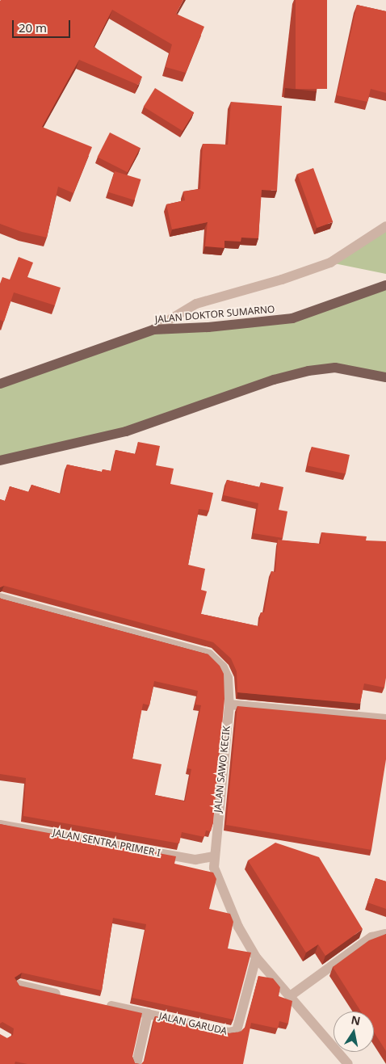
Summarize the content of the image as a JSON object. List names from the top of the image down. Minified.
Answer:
{"streets":{"main road":["JALAN DOKTOR SUMARNO"],"street":["JALAN SAWO KECIK","JALAN SENTRA PRIMER I","JALAN GARUDA"]},"crossings":[["JALAN SAWO KECIK","JALAN SENTRA PRIMER I"],["JALAN SAWO KECIK","JALAN GARUDA"]],"scale_bar":"20 m","north":"top"}
